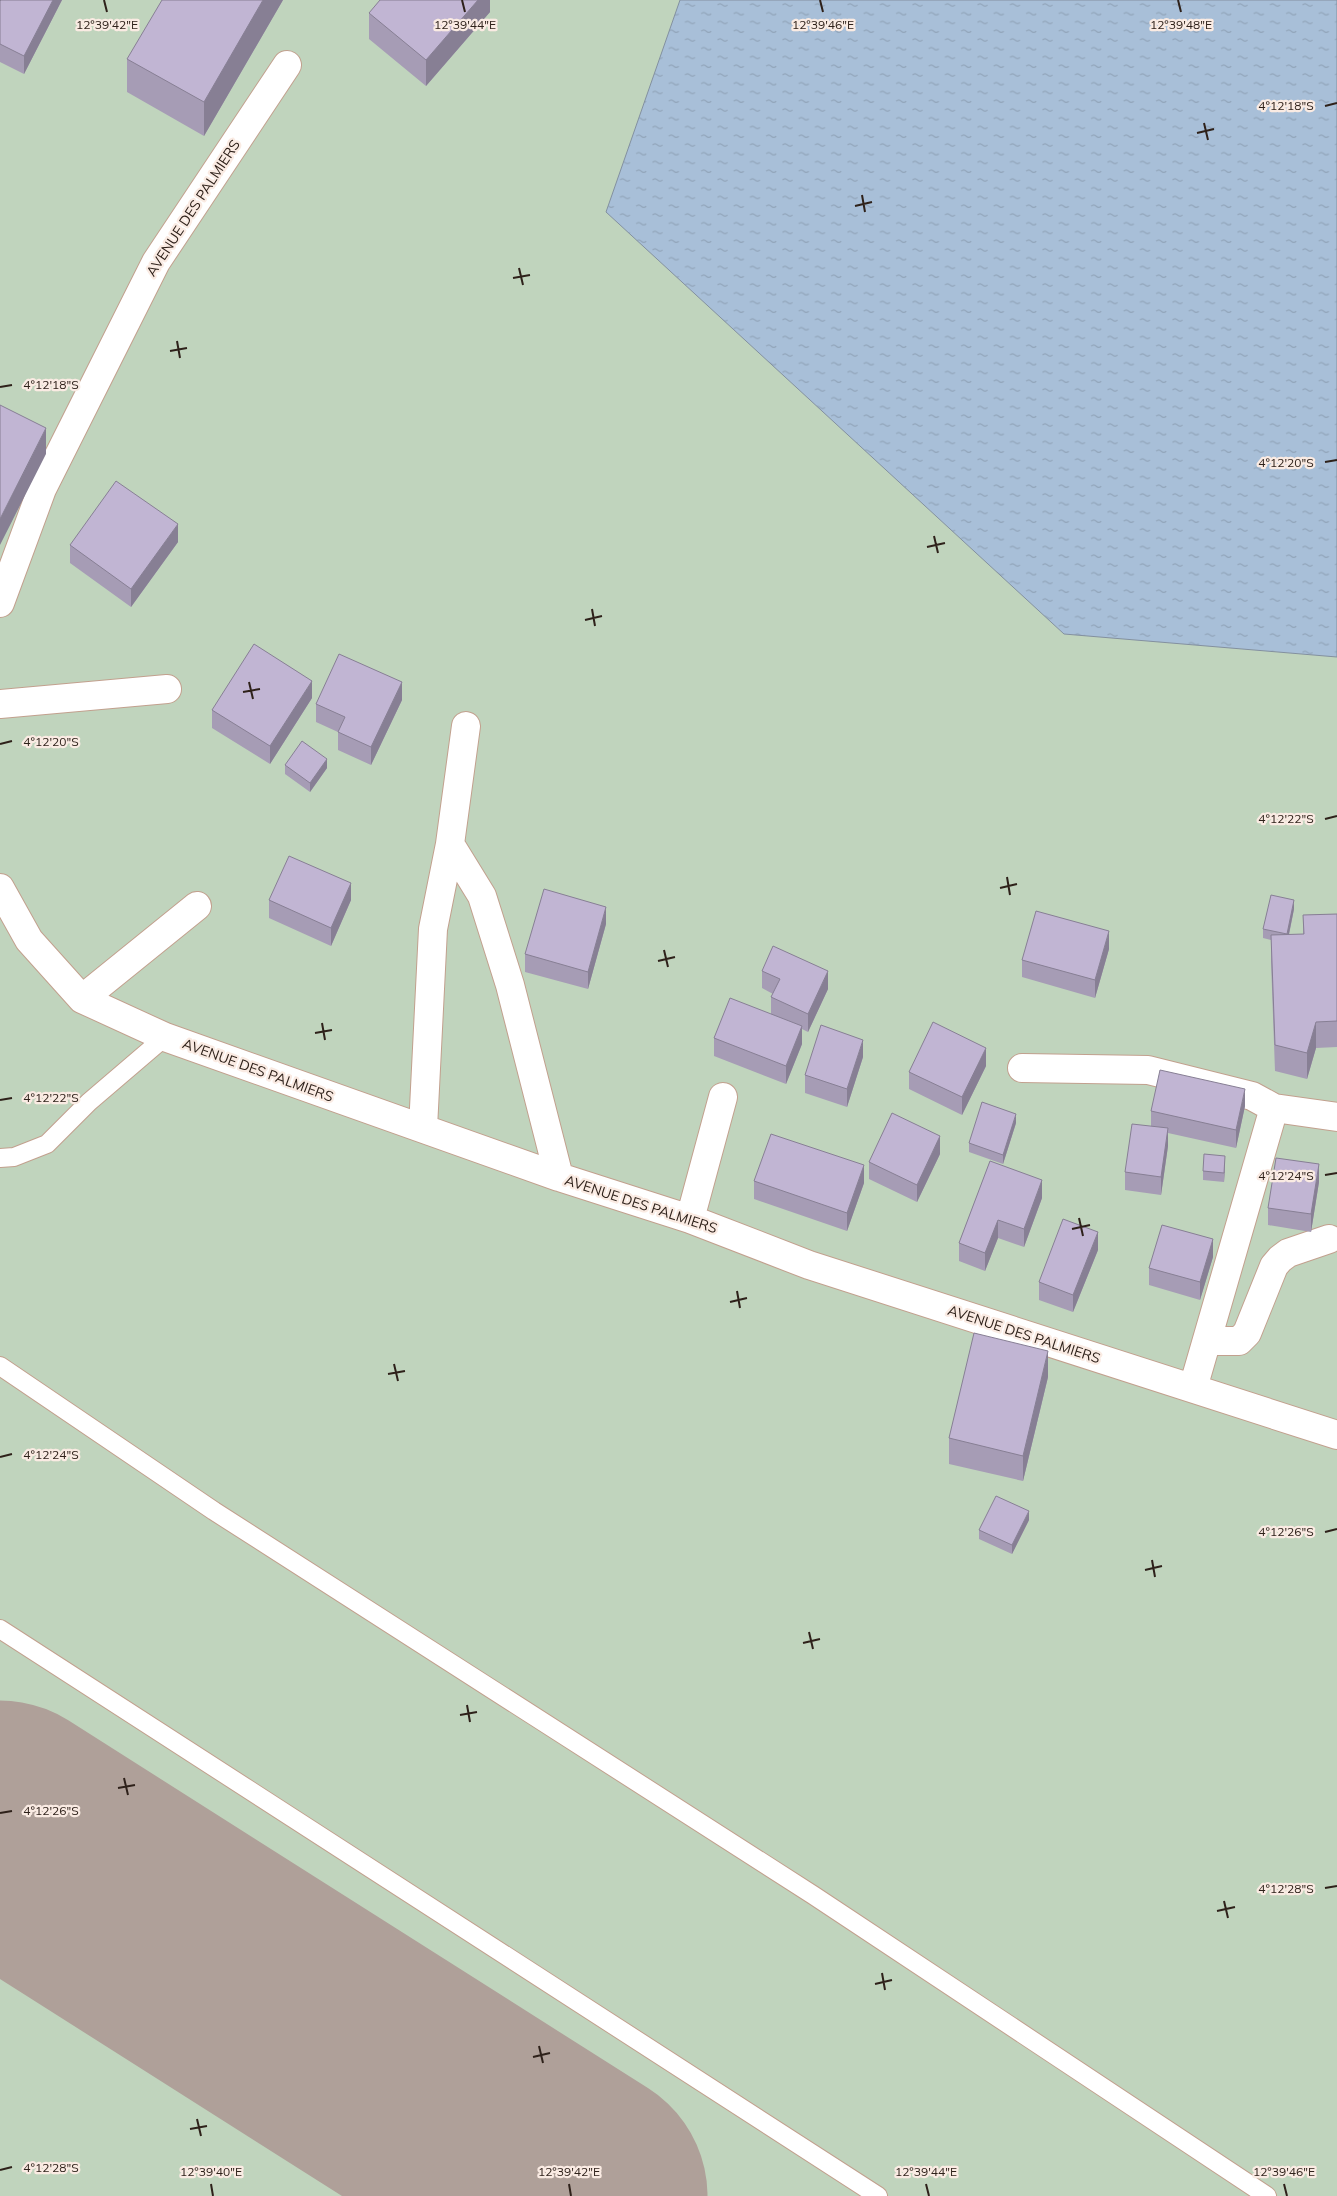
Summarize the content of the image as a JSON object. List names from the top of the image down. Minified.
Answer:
{"streets":{"street":["AVENUE DES PALMIERS"]},"coordinates":["12°39'42\"E","12°39'44\"E","12°39'46\"E","12°39'48\"E","4°12'18\"S","4°12'20\"S","4°12'22\"S","4°12'24\"S","4°12'26\"S","4°12'28\"S","12°39'40\"E"]}
